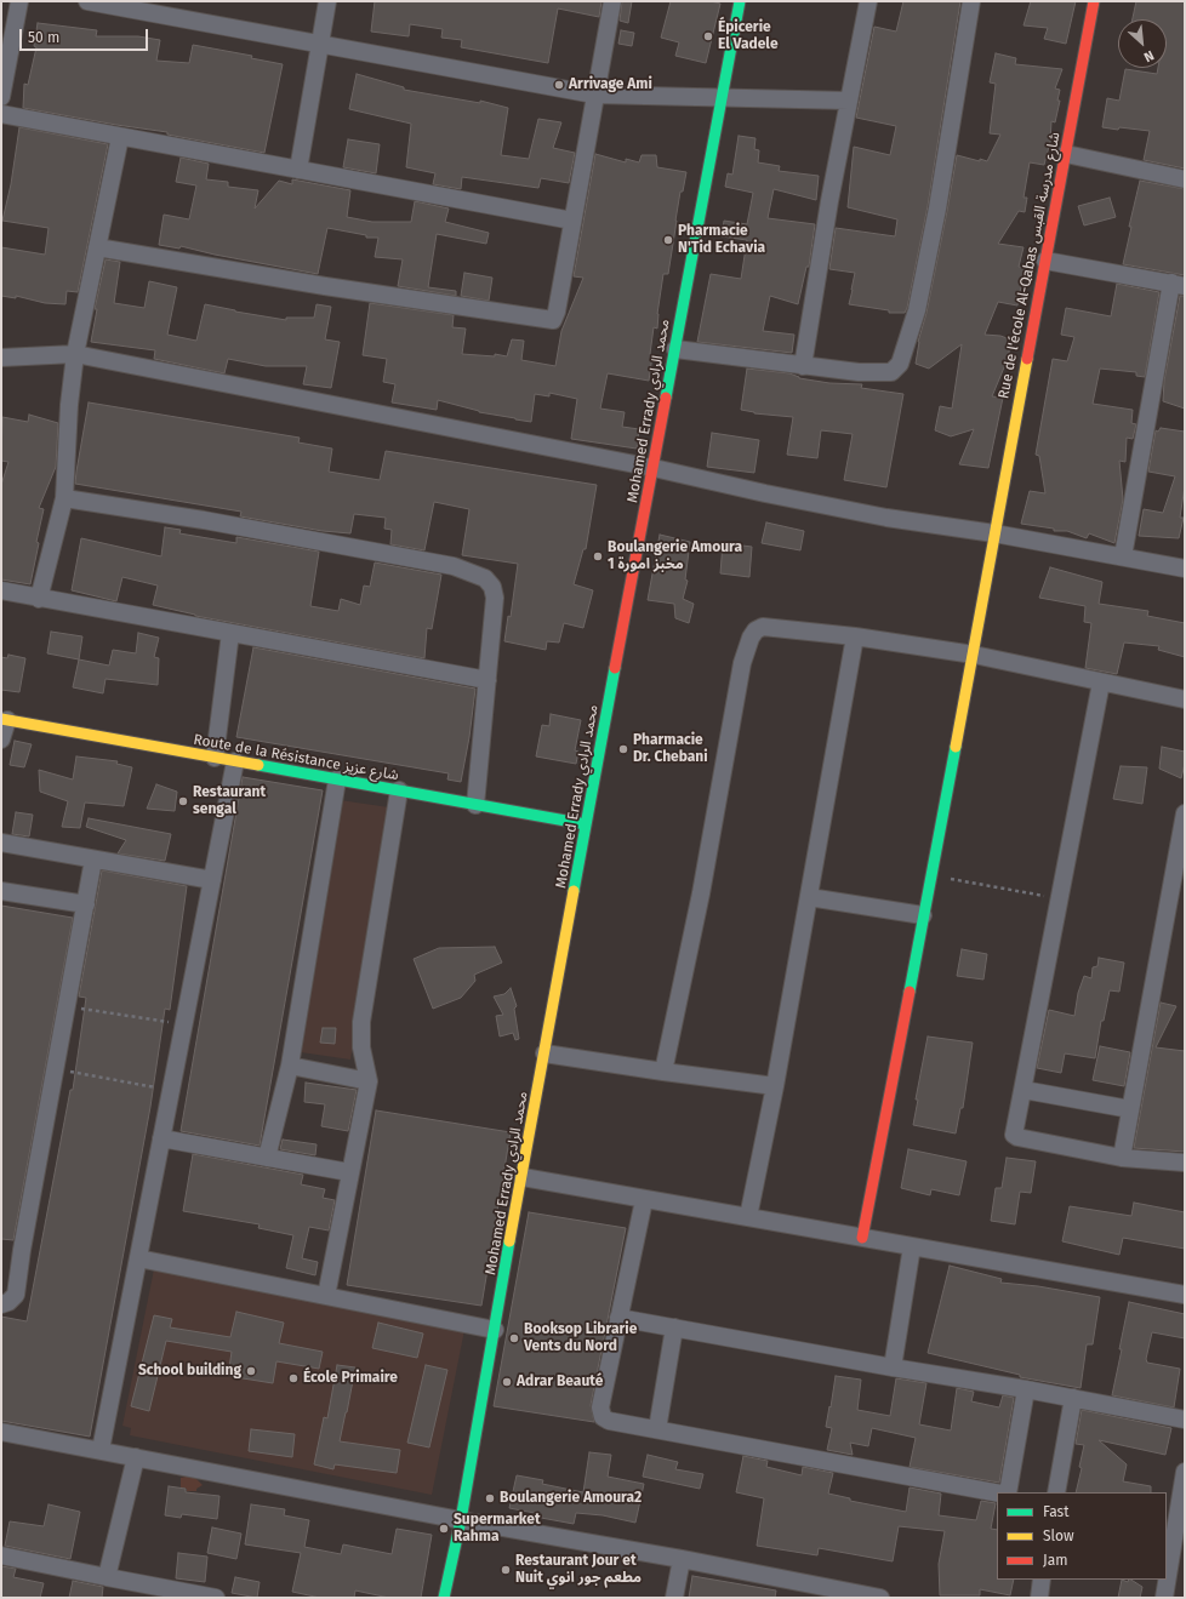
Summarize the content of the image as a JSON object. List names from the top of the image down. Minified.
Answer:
{"streets":{"street":["Rue de l'école Al-Qabas شارع مدرسة القبس","Mohamed Errady محمد الرادي","Route de la Résistance شارع عزيز"]},"crossings":[["Mohamed Errady محمد الرادي","Route de la Résistance شارع عزيز"]],"places":["Épicerie El Vadele","Arrivage Ami","Pharmacie N'Tid Echavia","Boulangerie Amoura 1 مخبز امورة","Pharmacie Dr. Chebani","Restaurant sengal","Booksop Librarie Vents du Nord","School building","École Primaire","Adrar Beauté","Boulangerie Amoura2","Supermarket Rahma","Restaurant Jour et Nuit مطعم جور انوي"],"legend":["Fast","Slow","Jam"],"scale_bar":"50 m","north":"bottom right"}
